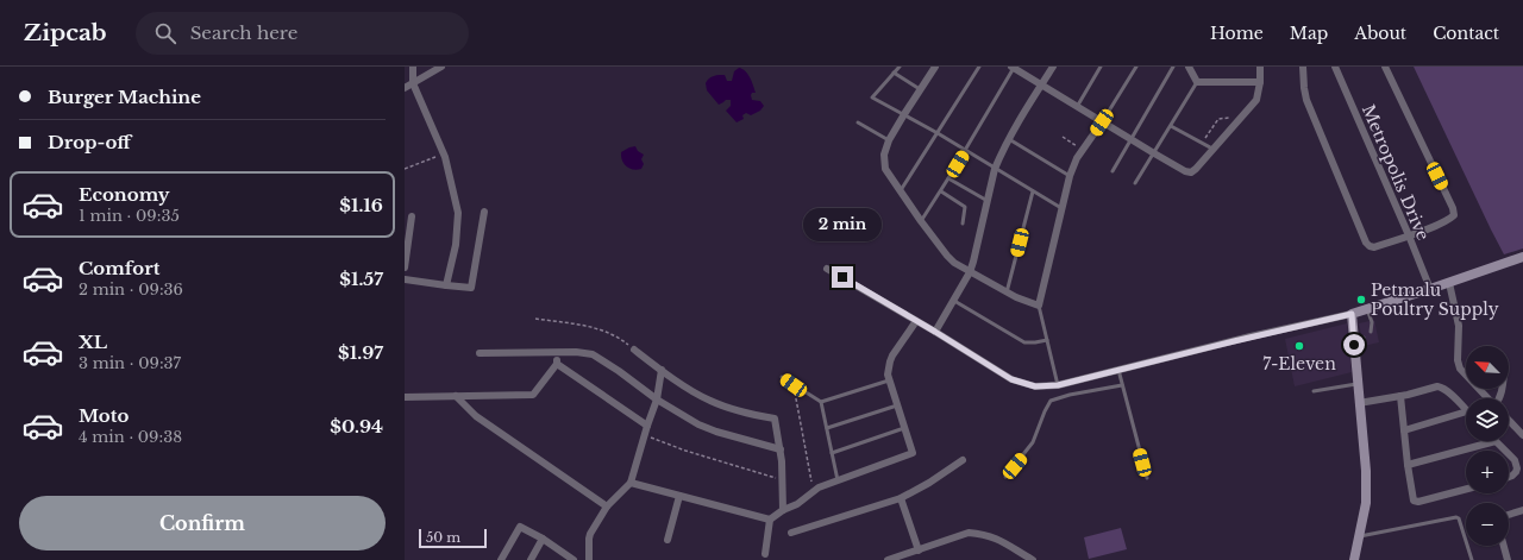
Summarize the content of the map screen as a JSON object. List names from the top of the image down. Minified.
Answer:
{"streets":{"street":["Metropolis Drive"]},"places":["Petmalu Poultry Supply","7-Eleven"],"scale_bar":"50 m","north":"top left","page":{"header":"Zipcab","search":"Search here","nav":["Home","Map","About","Contact"],"banner":["Burger Machine","Drop-off"],"list":[{"name":"Economy","note":"1 min · 09:35","value":"$1.16"},{"name":"Comfort","note":"2 min · 09:36","value":"$1.57"},{"name":"XL","note":"3 min · 09:37","value":"$1.97"},{"name":"Moto","note":"4 min · 09:38","value":"$0.94"}],"bubble":"2 min","map_buttons":["+","−"],"buttons":"Confirm","scale":"50 m"}}
